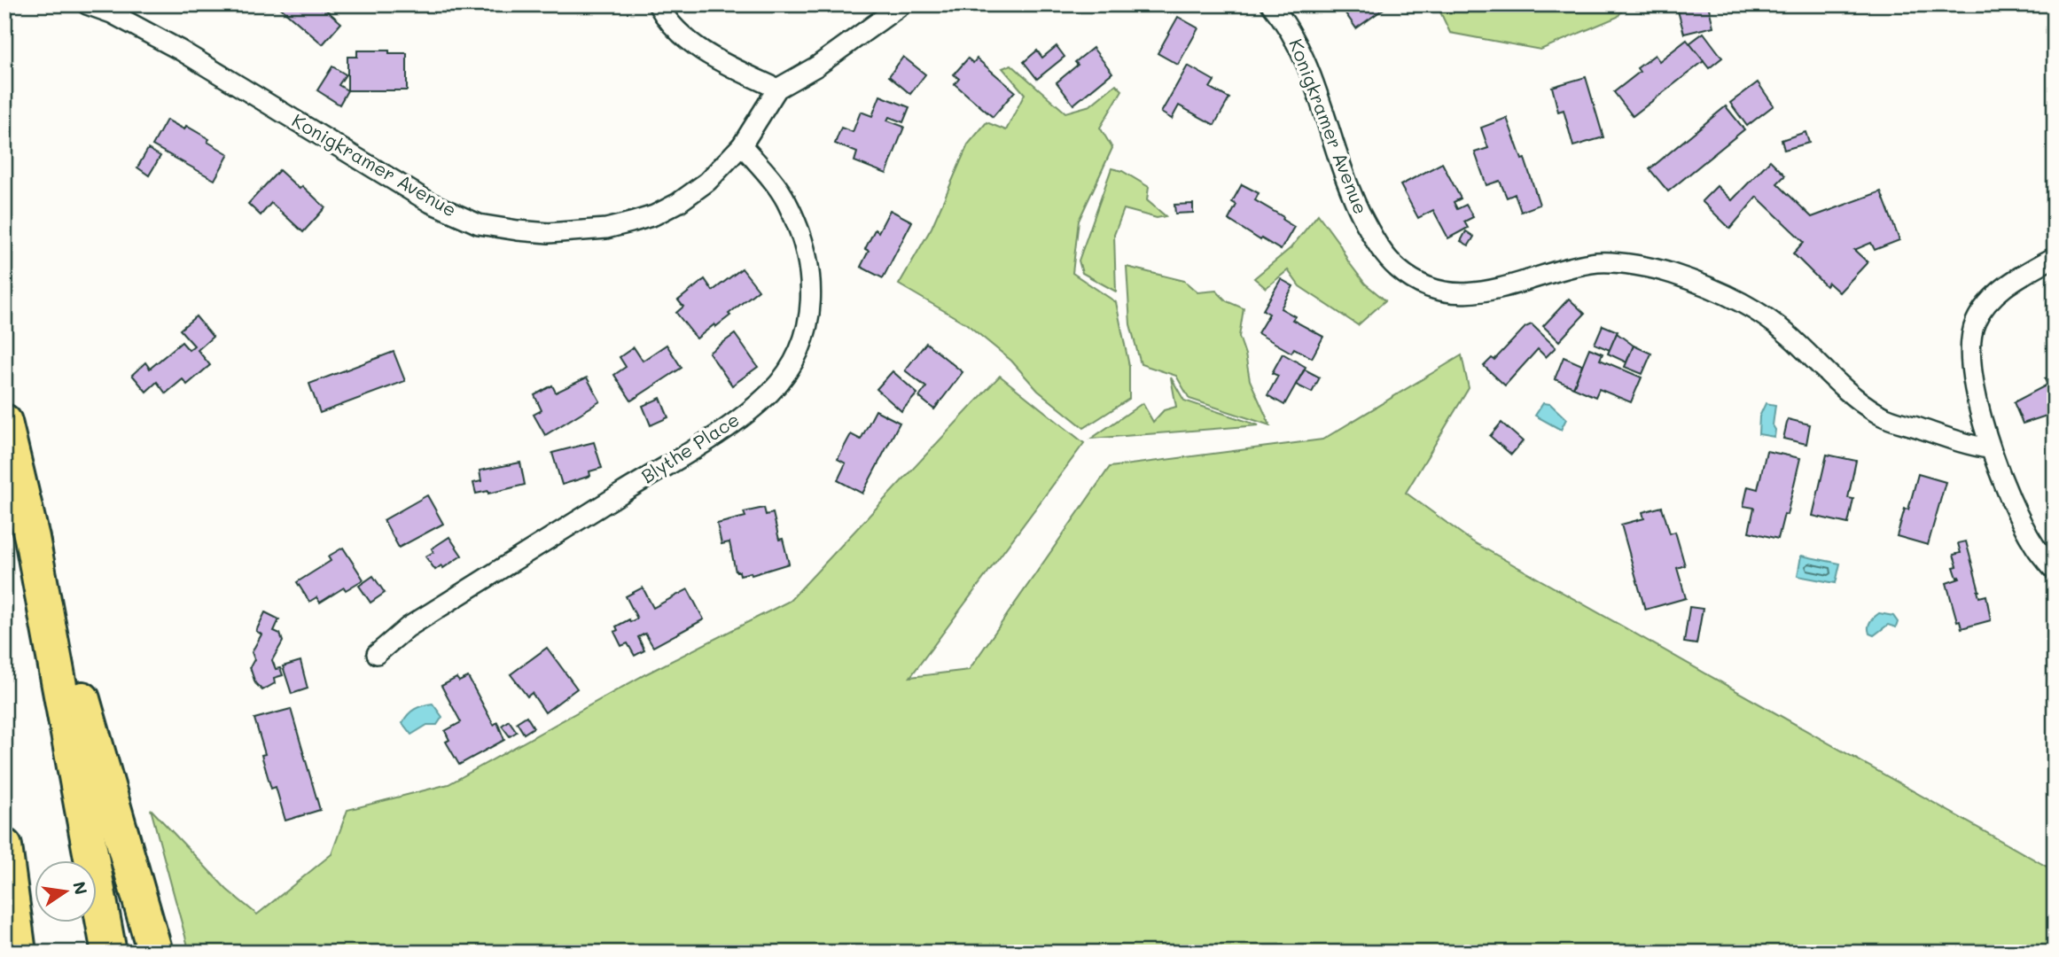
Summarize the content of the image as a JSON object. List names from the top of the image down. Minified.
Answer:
{"streets":{"street":["Konigkramer Avenue","Blythe Place"]},"crossings":[["Konigkramer Avenue","Blythe Place"]],"north":"right"}
